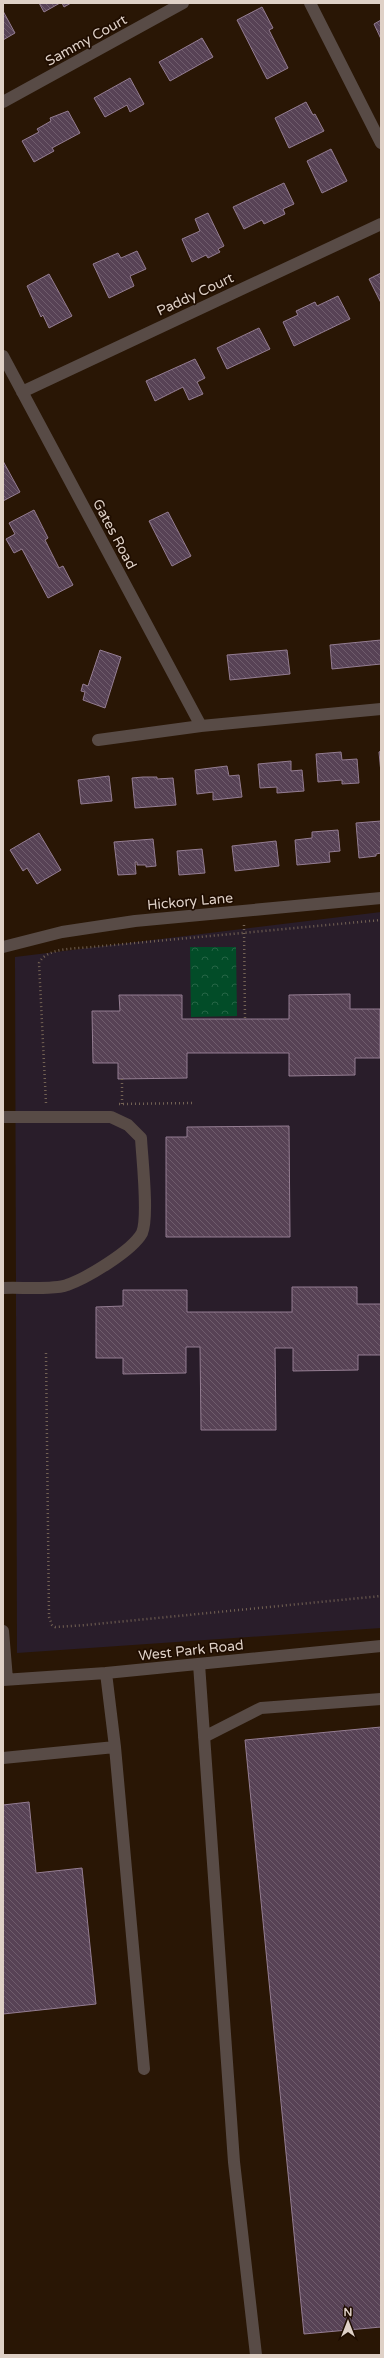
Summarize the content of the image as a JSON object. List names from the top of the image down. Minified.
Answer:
{"streets":{"street":["Sammy Court","Paddy Court","Gates Road","Hickory Lane","West Park Road"]},"crossings":[["Paddy Court","Gates Road"]],"north":"top"}
